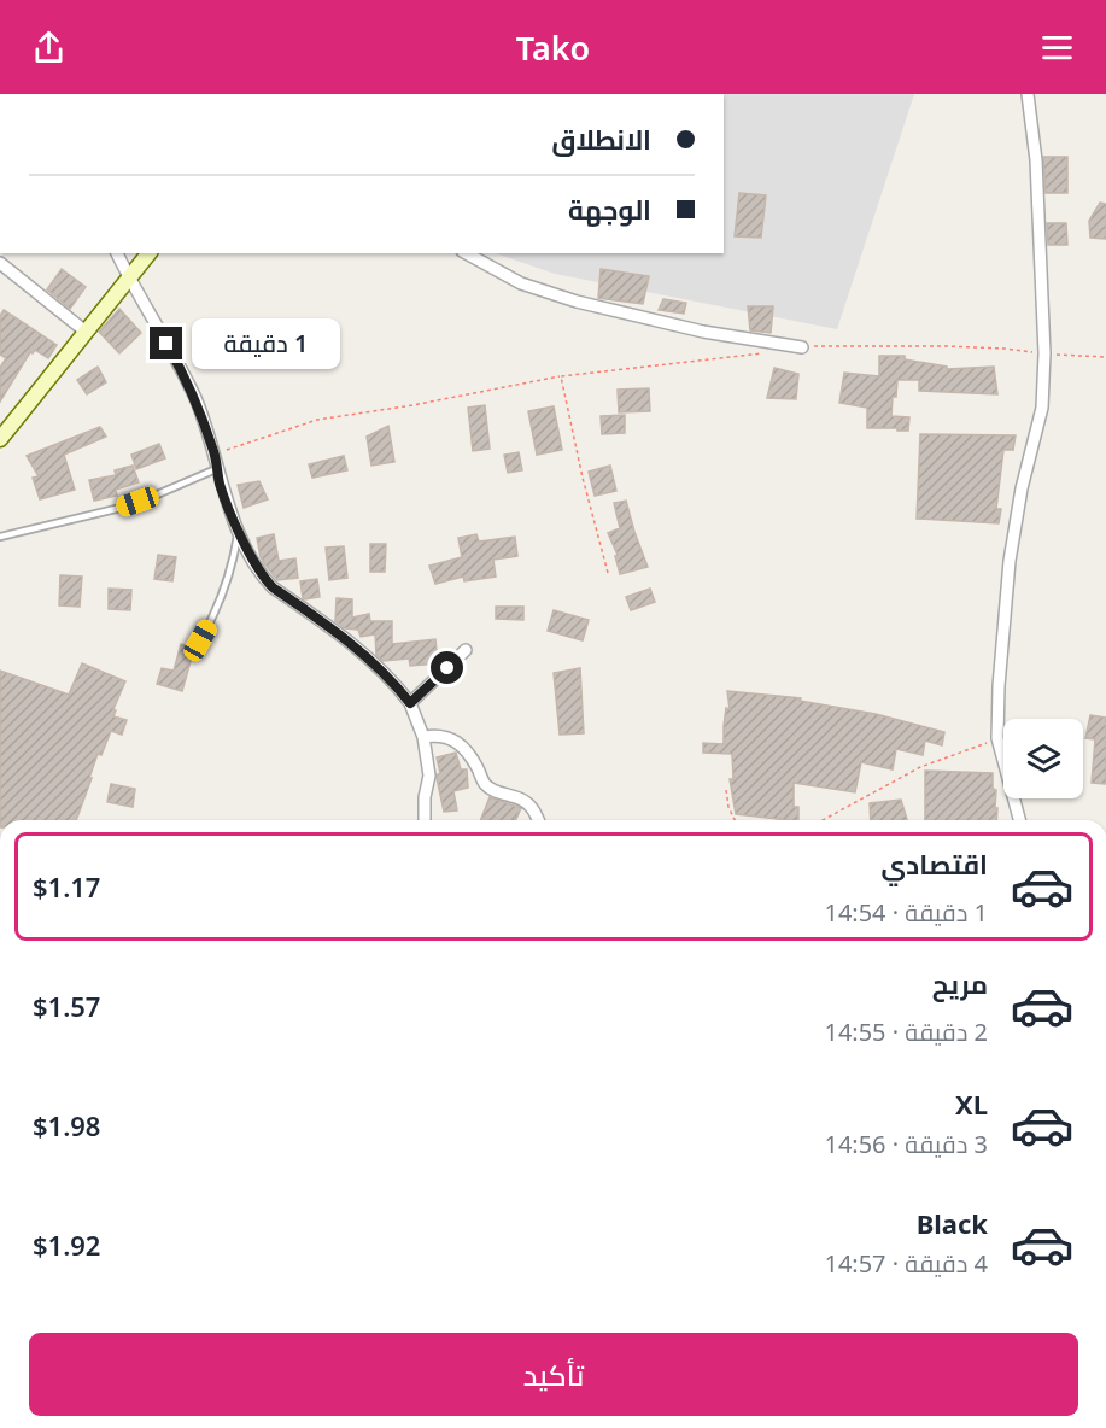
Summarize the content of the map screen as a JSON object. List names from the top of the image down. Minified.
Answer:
{"page":{"header":"Tako","banner":["الانطلاق","الوجهة"],"bubble":"1 دقيقة","list":[{"name":"اقتصادي","note":"1 دقيقة · 14:54","value":"$1.17"},{"name":"مريح","note":"2 دقيقة · 14:55","value":"$1.57"},{"name":"XL","note":"3 دقيقة · 14:56","value":"$1.98"},{"name":"Black","note":"4 دقيقة · 14:57","value":"$1.92"}],"buttons":"تأكيد"}}
